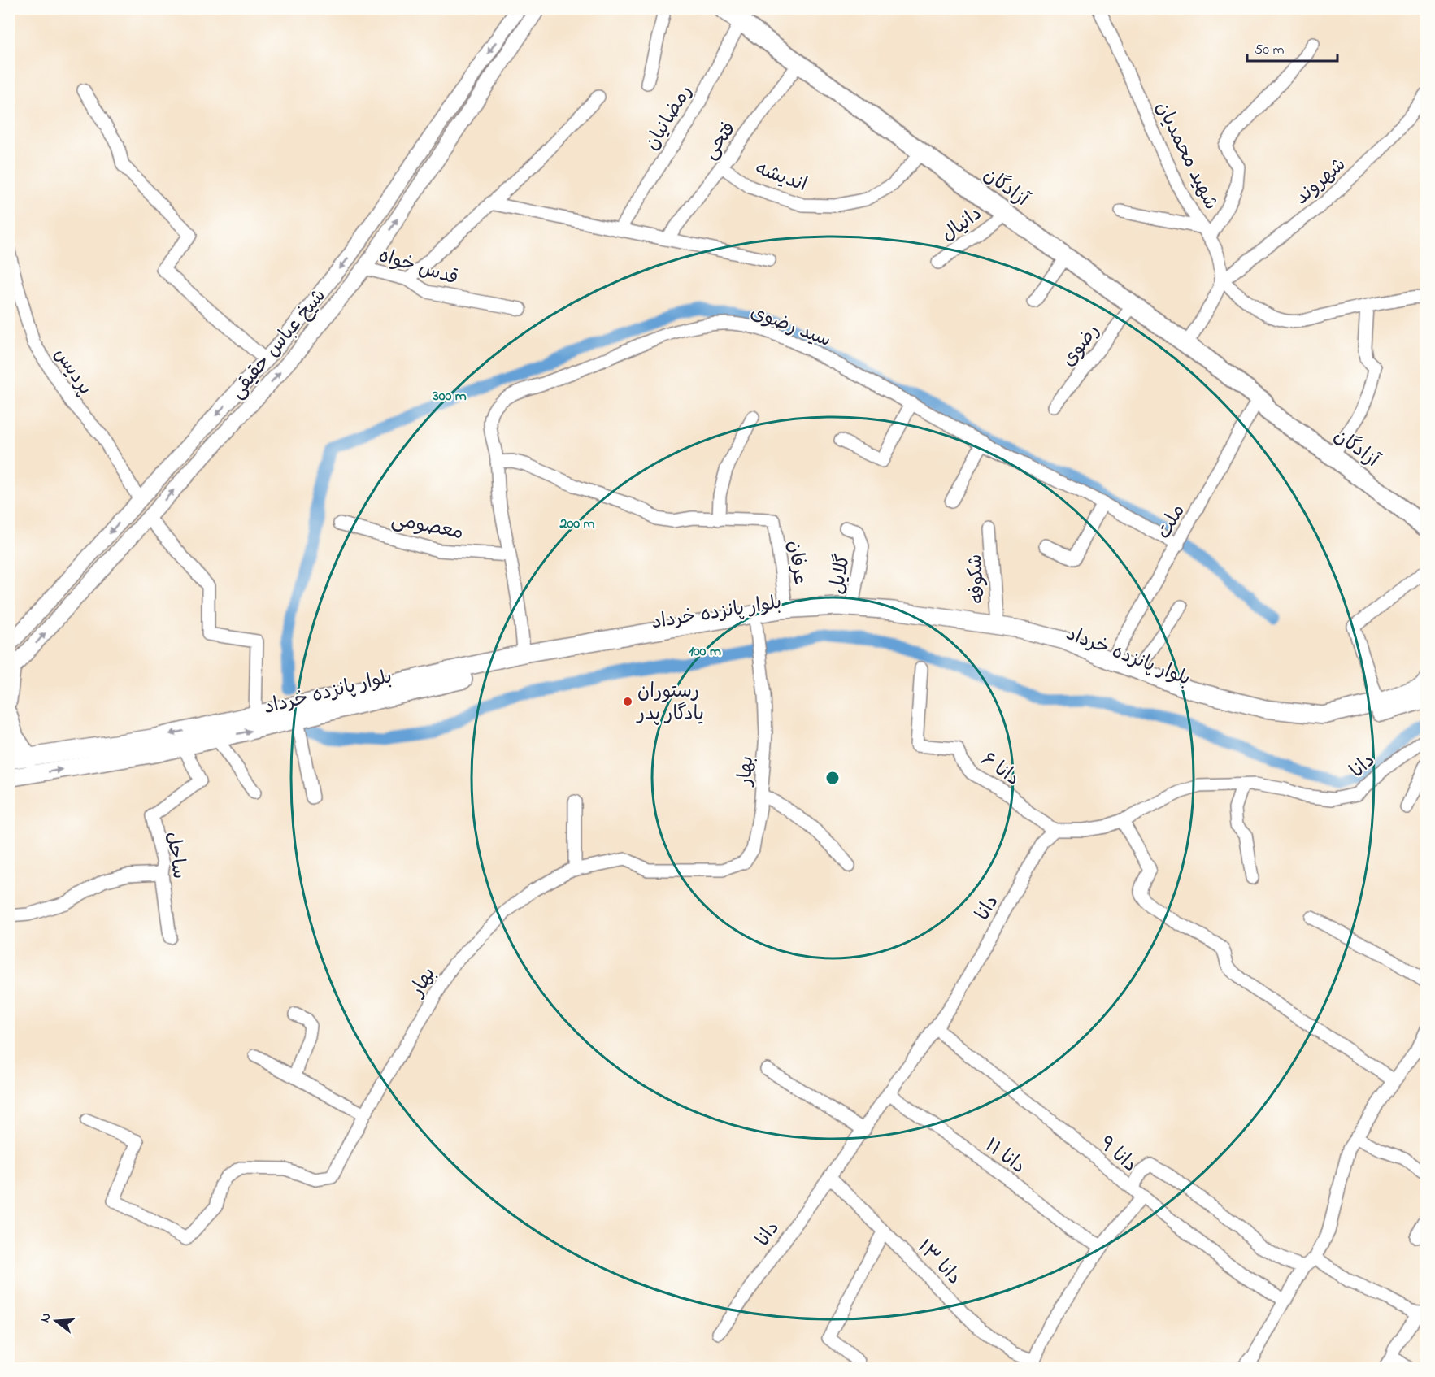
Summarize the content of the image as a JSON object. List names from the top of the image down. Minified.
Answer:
{"streets":{"main road":["آزادگان","بلوار پانزده خرداد"],"street":["رمضانیان","فتحی","شهید محمدیان","اندیشه","شهروند","دانیال","قدس خواه","سید رضوی","شیخ عباس حقیقی","رضوی","پردیس","ملت","معصومی","عرفان","گلایل","شکوفه","دانا","دانا ۶","بهار","ساحل","دانا ۹","دانا ۱۱","دانا ۱۳"]},"crossings":[["رمضانیان","آزادگان"],["فتحی","آزادگان"],["شهید محمدیان","شهروند"],["اندیشه","آزادگان"],["آزادگان","دانیال"],["آزادگان","رضوی"],["آزادگان","ملت"],["قدس خواه","شیخ عباس حقیقی"],["سید رضوی","ملت"],["سید رضوی","معصومی"],["سید رضوی","بلوار پانزده خرداد"],["شیخ عباس حقیقی","پردیس"],["ملت","بلوار پانزده خرداد"],["عرفان","بلوار پانزده خرداد"],["گلایل","بلوار پانزده خرداد"],["شکوفه","بلوار پانزده خرداد"],["بلوار پانزده خرداد","بهار"],["بلوار پانزده خرداد","ساحل"],["دانا","دانا ۶"],["دانا","دانا ۹"],["دانا","دانا ۱۱"],["دانا","دانا ۱۳"]],"places":["رستوران یادگار پدر"],"scale_bar":"50 m","north":"left","rings":["300 m","200 m","100 m"]}
